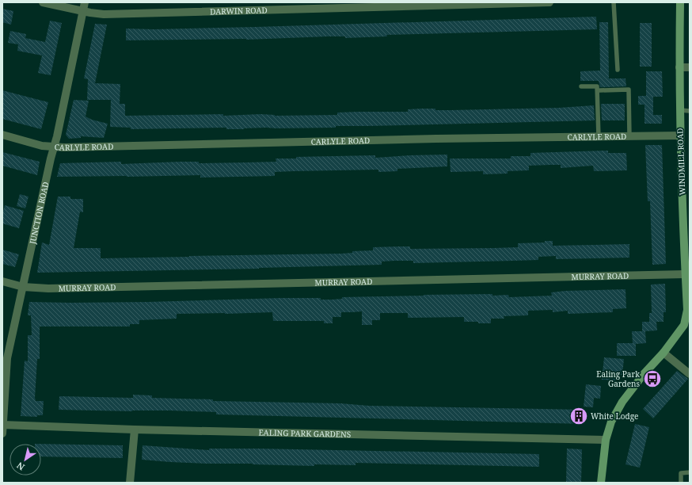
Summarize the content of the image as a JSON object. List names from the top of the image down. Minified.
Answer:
{"streets":{"main road":["WINDMILL ROAD"],"street":["DARWIN ROAD","CARLYLE ROAD","JUNCTION ROAD","MURRAY ROAD","EALING PARK GARDENS"]},"crossings":[["DARWIN ROAD","JUNCTION ROAD"],["CARLYLE ROAD","WINDMILL ROAD"],["CARLYLE ROAD","JUNCTION ROAD"],["WINDMILL ROAD","MURRAY ROAD"],["WINDMILL ROAD","EALING PARK GARDENS"],["JUNCTION ROAD","MURRAY ROAD"],["JUNCTION ROAD","EALING PARK GARDENS"]],"places":{"bus stop":["Ealing Park Gardens"],"building":["White Lodge"]},"north":"bottom left"}
